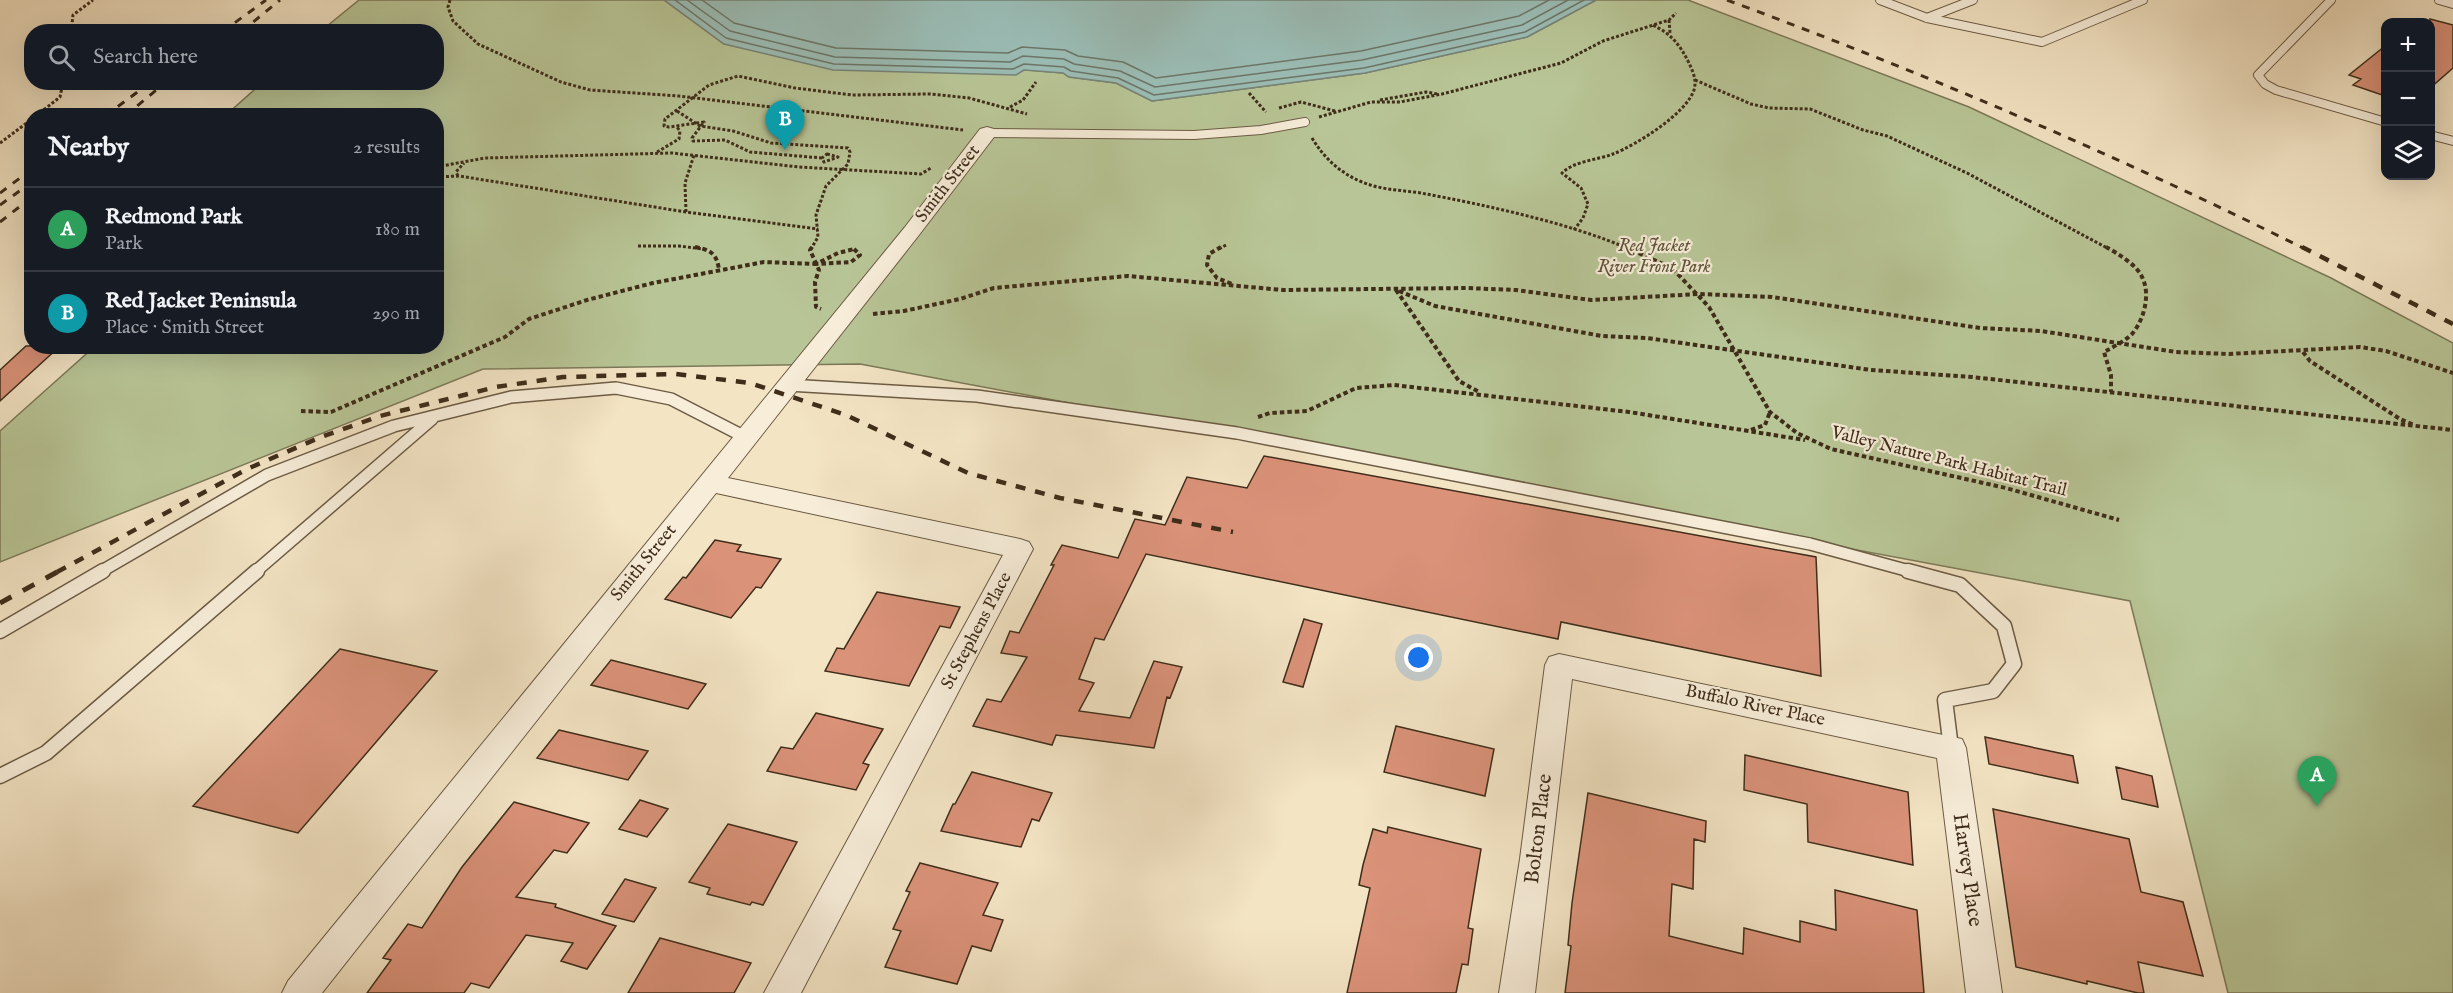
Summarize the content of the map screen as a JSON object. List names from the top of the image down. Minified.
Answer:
{"streets":{"street":["Smith Street","St Stephens Place","Buffalo River Place","Bolton Place","Harvey Place"],"path":["Valley Nature Park Habitat Trail"]},"crossings":[["Smith Street","St Stephens Place"],["Buffalo River Place","Bolton Place"],["Buffalo River Place","Harvey Place"]],"parks":["Red Jacket River Front Park"],"page":{"map_buttons":["+","−"],"search":"Search here","pins":["B","A"],"heading":["Nearby","2 results"],"list":[{"mark":"A","name":"Redmond Park","note":"Park","value":"180 m"},{"mark":"B","name":"Red Jacket Peninsula","note":"Place · Smith Street","value":"290 m"}]}}
